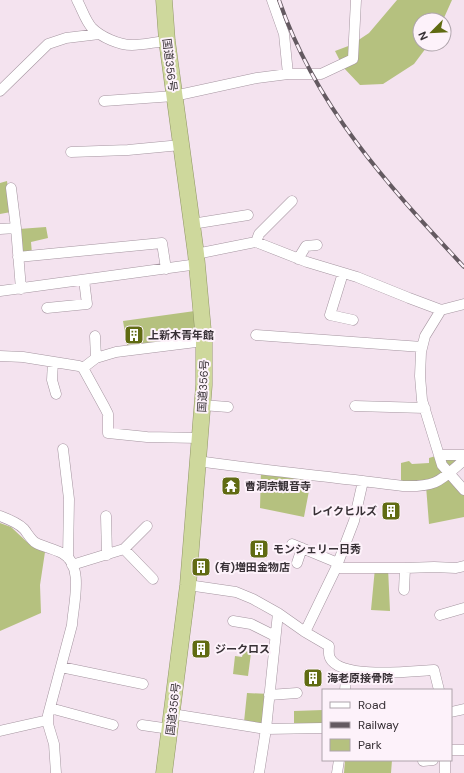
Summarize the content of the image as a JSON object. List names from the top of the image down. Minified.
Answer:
{"streets":{"highway":["国道356号"]},"places":{"building":["上新木青年館","レイクヒルズ","モンシェリー日秀","(有)増田金物店","ジークロス","海老原接骨院"],"temple":["曹洞宗観音寺"]},"legend":["Road","Railway","Park"],"north":"bottom left"}
